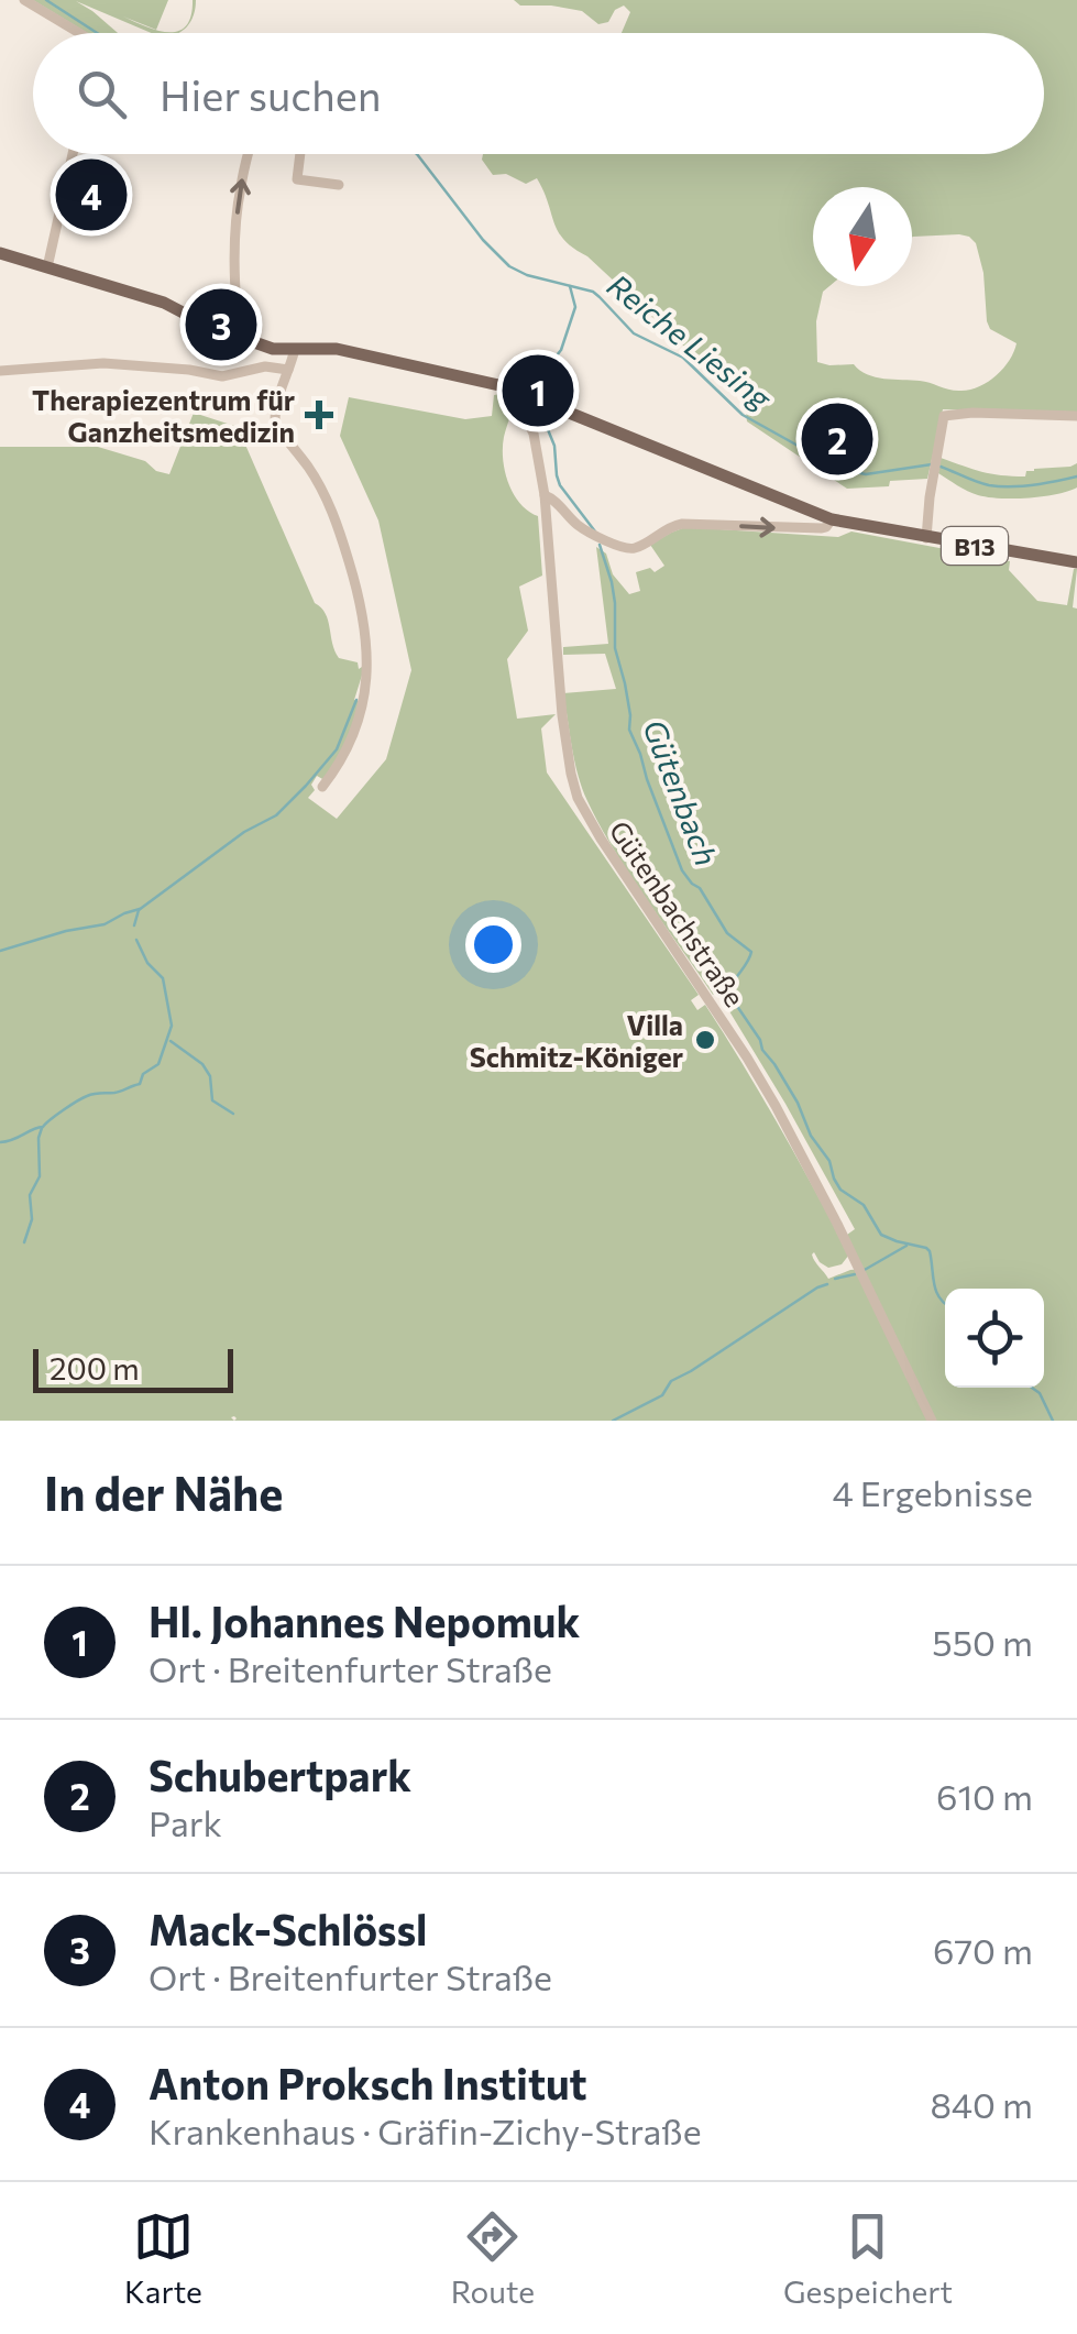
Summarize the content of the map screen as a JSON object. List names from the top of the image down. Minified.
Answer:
{"streets":{"main road":["B13"],"street":["Gütenbachstraße"]},"crossings":[["B13","Gütenbachstraße"]],"water":["Reiche Liesing","Gütenbach"],"places":{"health":["Therapiezentrum für Ganzheitsmedizin"],"other":["Villa Schmitz-Königer"]},"scale_bar":"200 m","north":"bottom","page":{"search":"Hier suchen","pins":["4","3","1","2"],"scale":"200 m","heading":["In der Nähe","4 Ergebnisse"],"list":[{"mark":"1","name":"Hl. Johannes Nepomuk","note":"Ort · Breitenfurter Straße","value":"550 m"},{"mark":"2","name":"Schubertpark","note":"Park","value":"610 m"},{"mark":"3","name":"Mack-Schlössl","note":"Ort · Breitenfurter Straße","value":"670 m"},{"mark":"4","name":"Anton Proksch Institut","note":"Krankenhaus · Gräfin-Zichy-Straße","value":"840 m"}],"nav":["Karte","Route","Gespeichert"]}}
